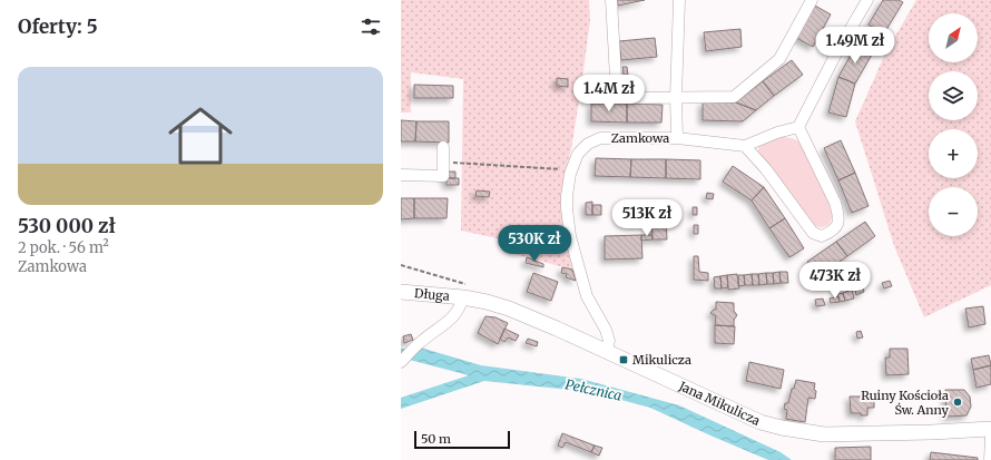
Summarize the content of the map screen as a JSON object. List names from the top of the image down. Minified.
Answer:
{"streets":{"street":["Zamkowa","Długa","Jana Mikulicza"]},"crossings":[["Zamkowa","Jana Mikulicza"],["Długa","Jana Mikulicza"]],"water":["Pełcznica"],"places":{"transit":["Mikulicza"],"other":["Ruiny Kościoła Św. Anny"]},"scale_bar":"50 m","north":"top right","page":{"heading":"Oferty: 5","map_buttons":["+","−"],"price":["1.49M zł","1.4M zł","513K zł","530K zł","473K zł"],"list":[{"name":"530 000 zł","note":"2 pok. · 56 m² · Zamkowa"}],"scale":"50 m"}}
